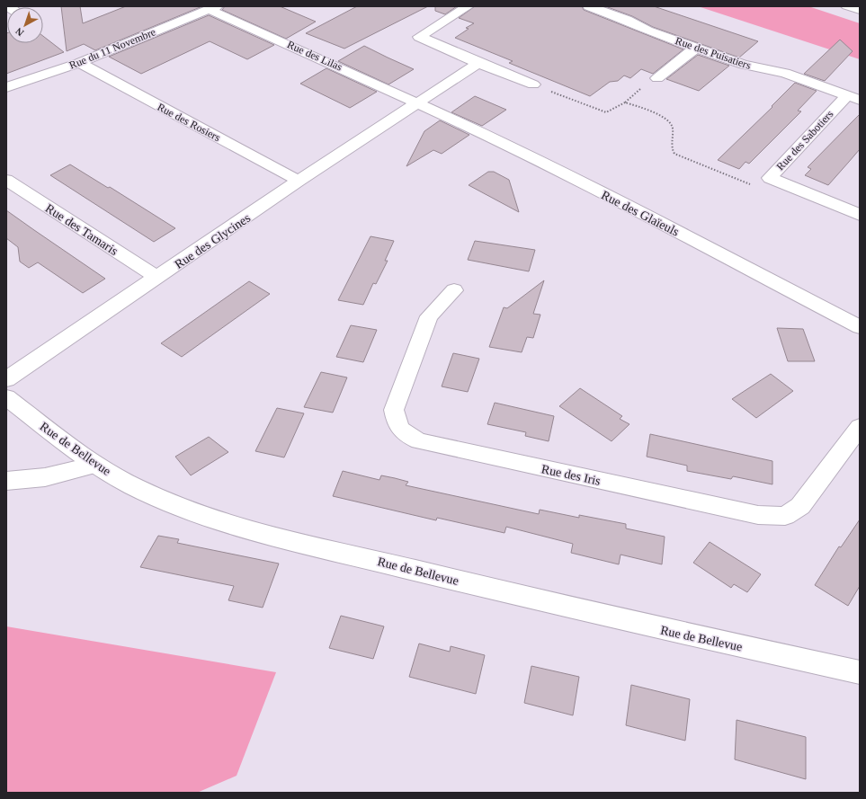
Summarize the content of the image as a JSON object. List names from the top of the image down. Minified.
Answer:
{"streets":{"street":["Rue du 11 Novembre","Rue des Puisatiers","Rue des Lilas","Rue des Rosiers","Rue des Sabotiers","Rue des Glaïeuls","Rue des Tamaris","Rue des Glycines","Rue de Bellevue","Rue des Iris"]},"crossings":[["Rue du 11 Novembre","Rue des Lilas"],["Rue du 11 Novembre","Rue des Rosiers"],["Rue des Puisatiers","Rue des Sabotiers"],["Rue des Lilas","Rue des Glaïeuls"],["Rue des Lilas","Rue des Glycines"],["Rue des Rosiers","Rue des Glycines"],["Rue des Glaïeuls","Rue des Glycines"],["Rue des Tamaris","Rue des Glycines"]],"north":"bottom left"}
